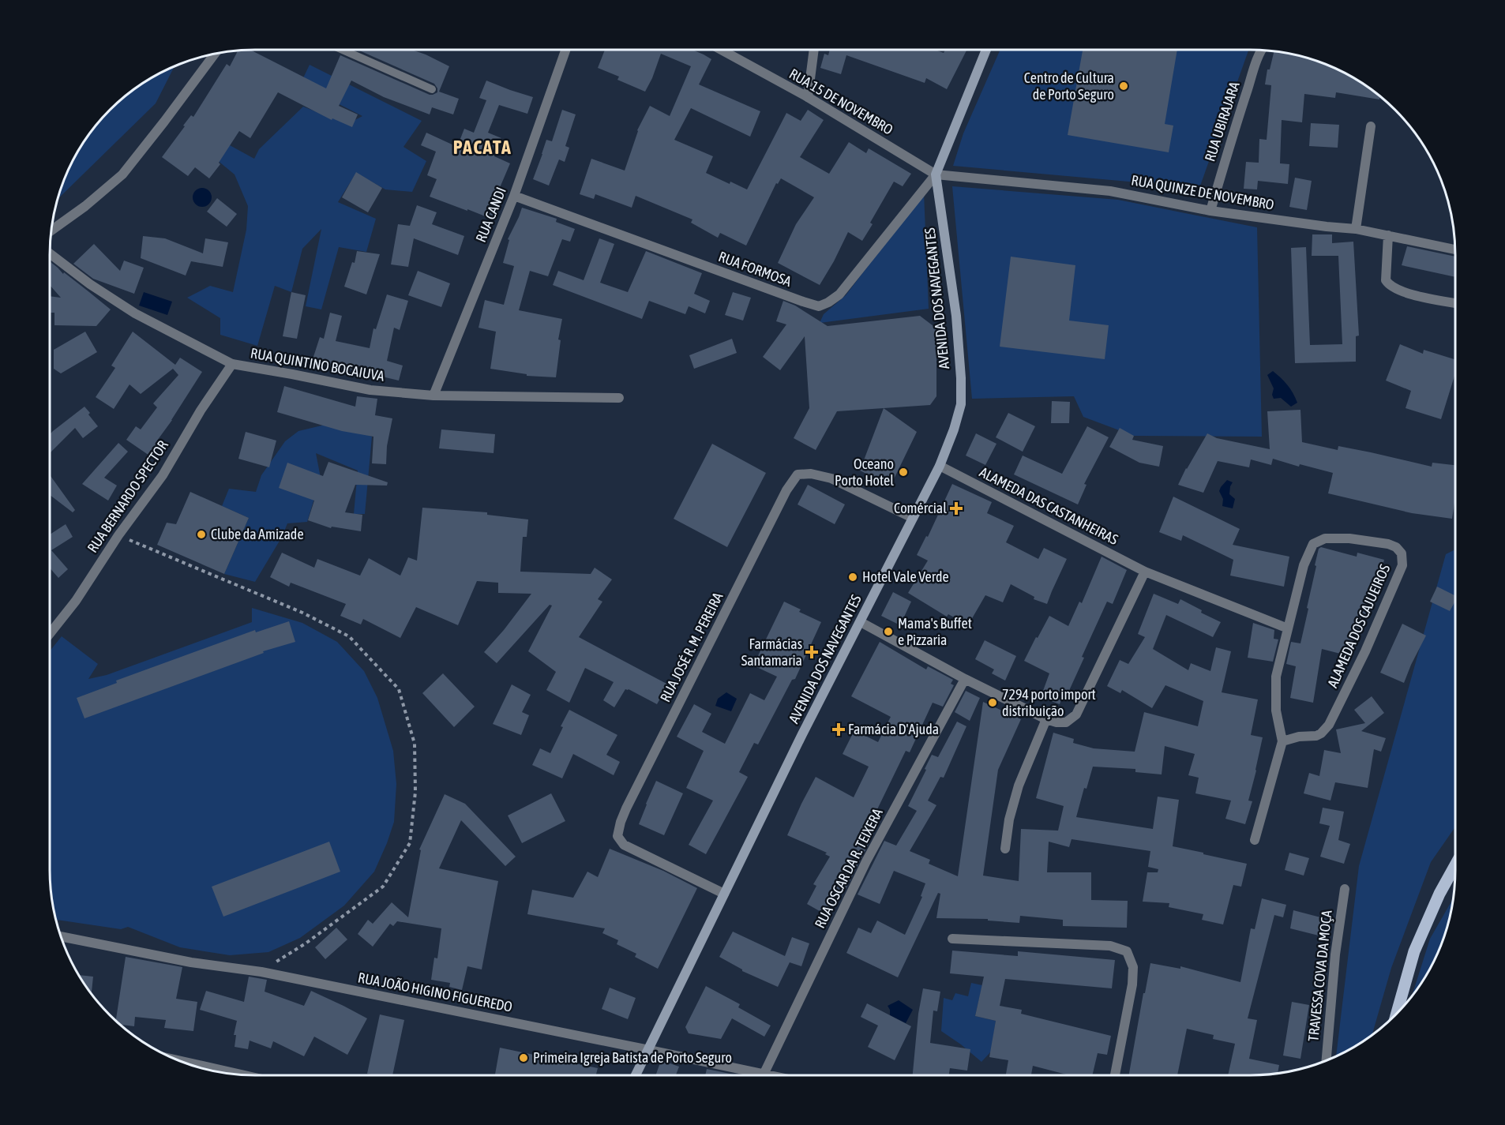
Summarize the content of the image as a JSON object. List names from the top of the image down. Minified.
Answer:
{"streets":{"main road":["AVENIDA DOS NAVEGANTES"],"street":["RUA 15 DE NOVEMBRO","RUA UBIRAJARA","RUA QUINZE DE NOVEMBRO","RUA CANDI","RUA FORMOSA","RUA QUINTINO BOCAIUVA","RUA BERNARDO SPECTOR","ALAMEDA DAS CASTANHEIRAS","ALAMEDA DOS CAJUEIROS","RUA JOSÉ R. M. PEREIRA","RUA OSCAR DA R. TEIXERA","TRAVESSA COVA DA MOÇA","RUA JOÃO HIGINO FIGUEREDO"]},"crossings":[["RUA 15 DE NOVEMBRO","RUA QUINZE DE NOVEMBRO"],["RUA 15 DE NOVEMBRO","RUA FORMOSA"],["RUA 15 DE NOVEMBRO","AVENIDA DOS NAVEGANTES"],["RUA UBIRAJARA","RUA QUINZE DE NOVEMBRO"],["RUA QUINZE DE NOVEMBRO","RUA FORMOSA"],["RUA QUINZE DE NOVEMBRO","AVENIDA DOS NAVEGANTES"],["RUA CANDI","RUA FORMOSA"],["RUA CANDI","RUA QUINTINO BOCAIUVA"],["RUA FORMOSA","AVENIDA DOS NAVEGANTES"],["AVENIDA DOS NAVEGANTES","ALAMEDA DAS CASTANHEIRAS"],["AVENIDA DOS NAVEGANTES","RUA JOSÉ R. M. PEREIRA"],["AVENIDA DOS NAVEGANTES","RUA JOÃO HIGINO FIGUEREDO"],["RUA QUINTINO BOCAIUVA","RUA BERNARDO SPECTOR"],["ALAMEDA DAS CASTANHEIRAS","ALAMEDA DOS CAJUEIROS"],["RUA OSCAR DA R. TEIXERA","RUA JOÃO HIGINO FIGUEREDO"]],"districts":["PACATA"],"places":{"other":["Centro de Cultura de Porto Seguro","Oceano Porto Hotel","Clube da Amizade","Hotel Vale Verde","Mama's Buffet e Pizzaria","7294 porto import distribuição","Primeira Igreja Batista de Porto Seguro"],"health":["Comércial","Farmácias Santamaria","Farmácia D'Ajuda"]}}
